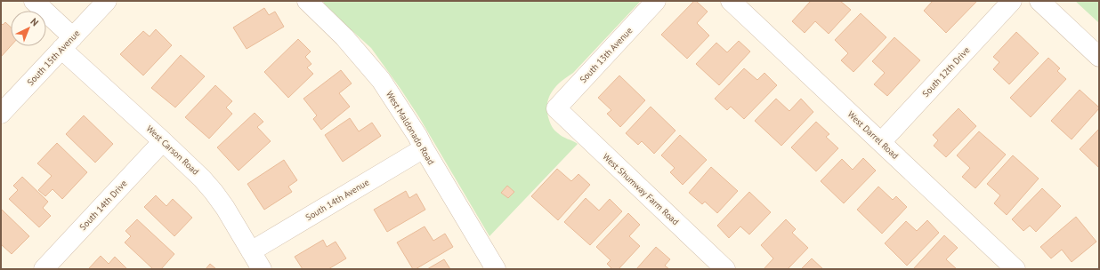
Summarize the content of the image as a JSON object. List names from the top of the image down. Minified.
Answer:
{"streets":{"street":["South 13th Avenue","South 15th Avenue","South 12th Drive","West Maldonado Road","West Darrel Road","West Carson Road","West Shumway Farm Road","South 14th Avenue","South 14th Drive"]},"crossings":[["South 13th Avenue","West Shumway Farm Road"],["South 15th Avenue","West Carson Road"],["South 12th Drive","West Darrel Road"],["West Maldonado Road","South 14th Avenue"],["West Carson Road","South 14th Avenue"],["West Carson Road","South 14th Drive"]],"north":"top right"}
